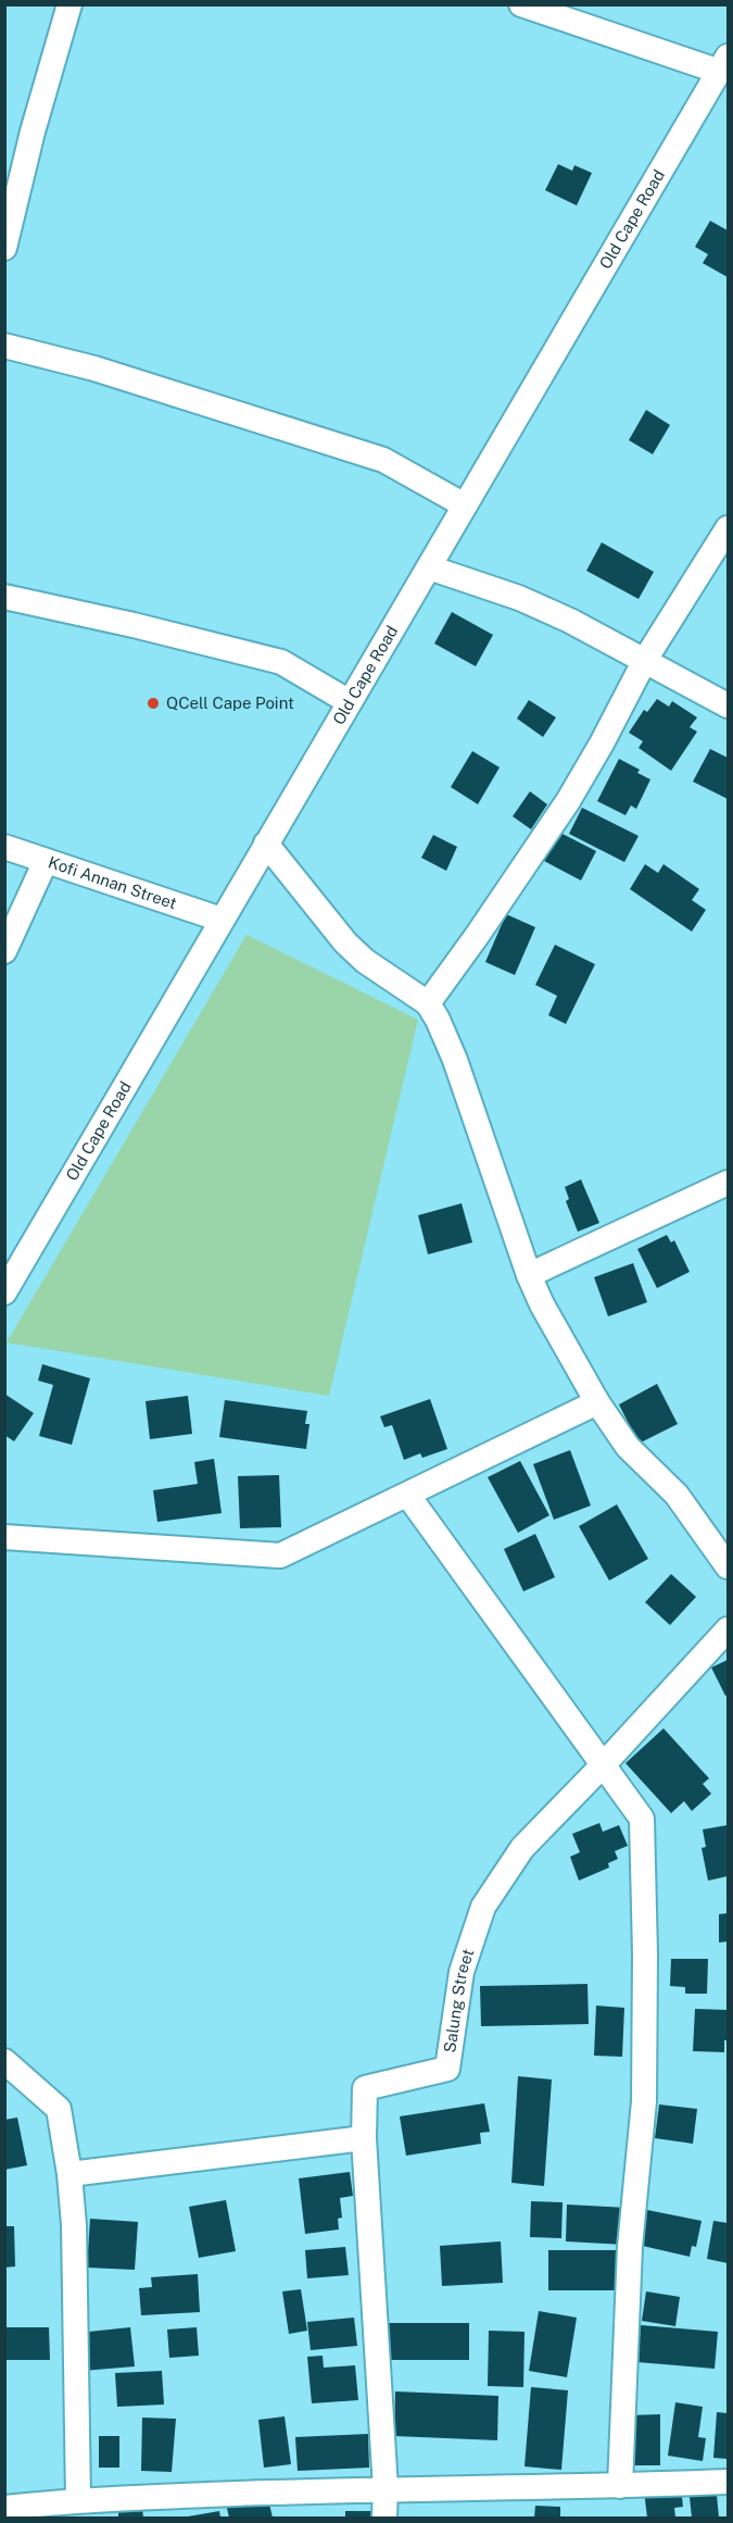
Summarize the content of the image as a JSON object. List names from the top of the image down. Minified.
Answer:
{"streets":{"street":["Old Cape Road","Kofi Annan Street","Salung Street"]},"crossings":[["Old Cape Road","Kofi Annan Street"]],"places":["QCell Cape Point"]}
